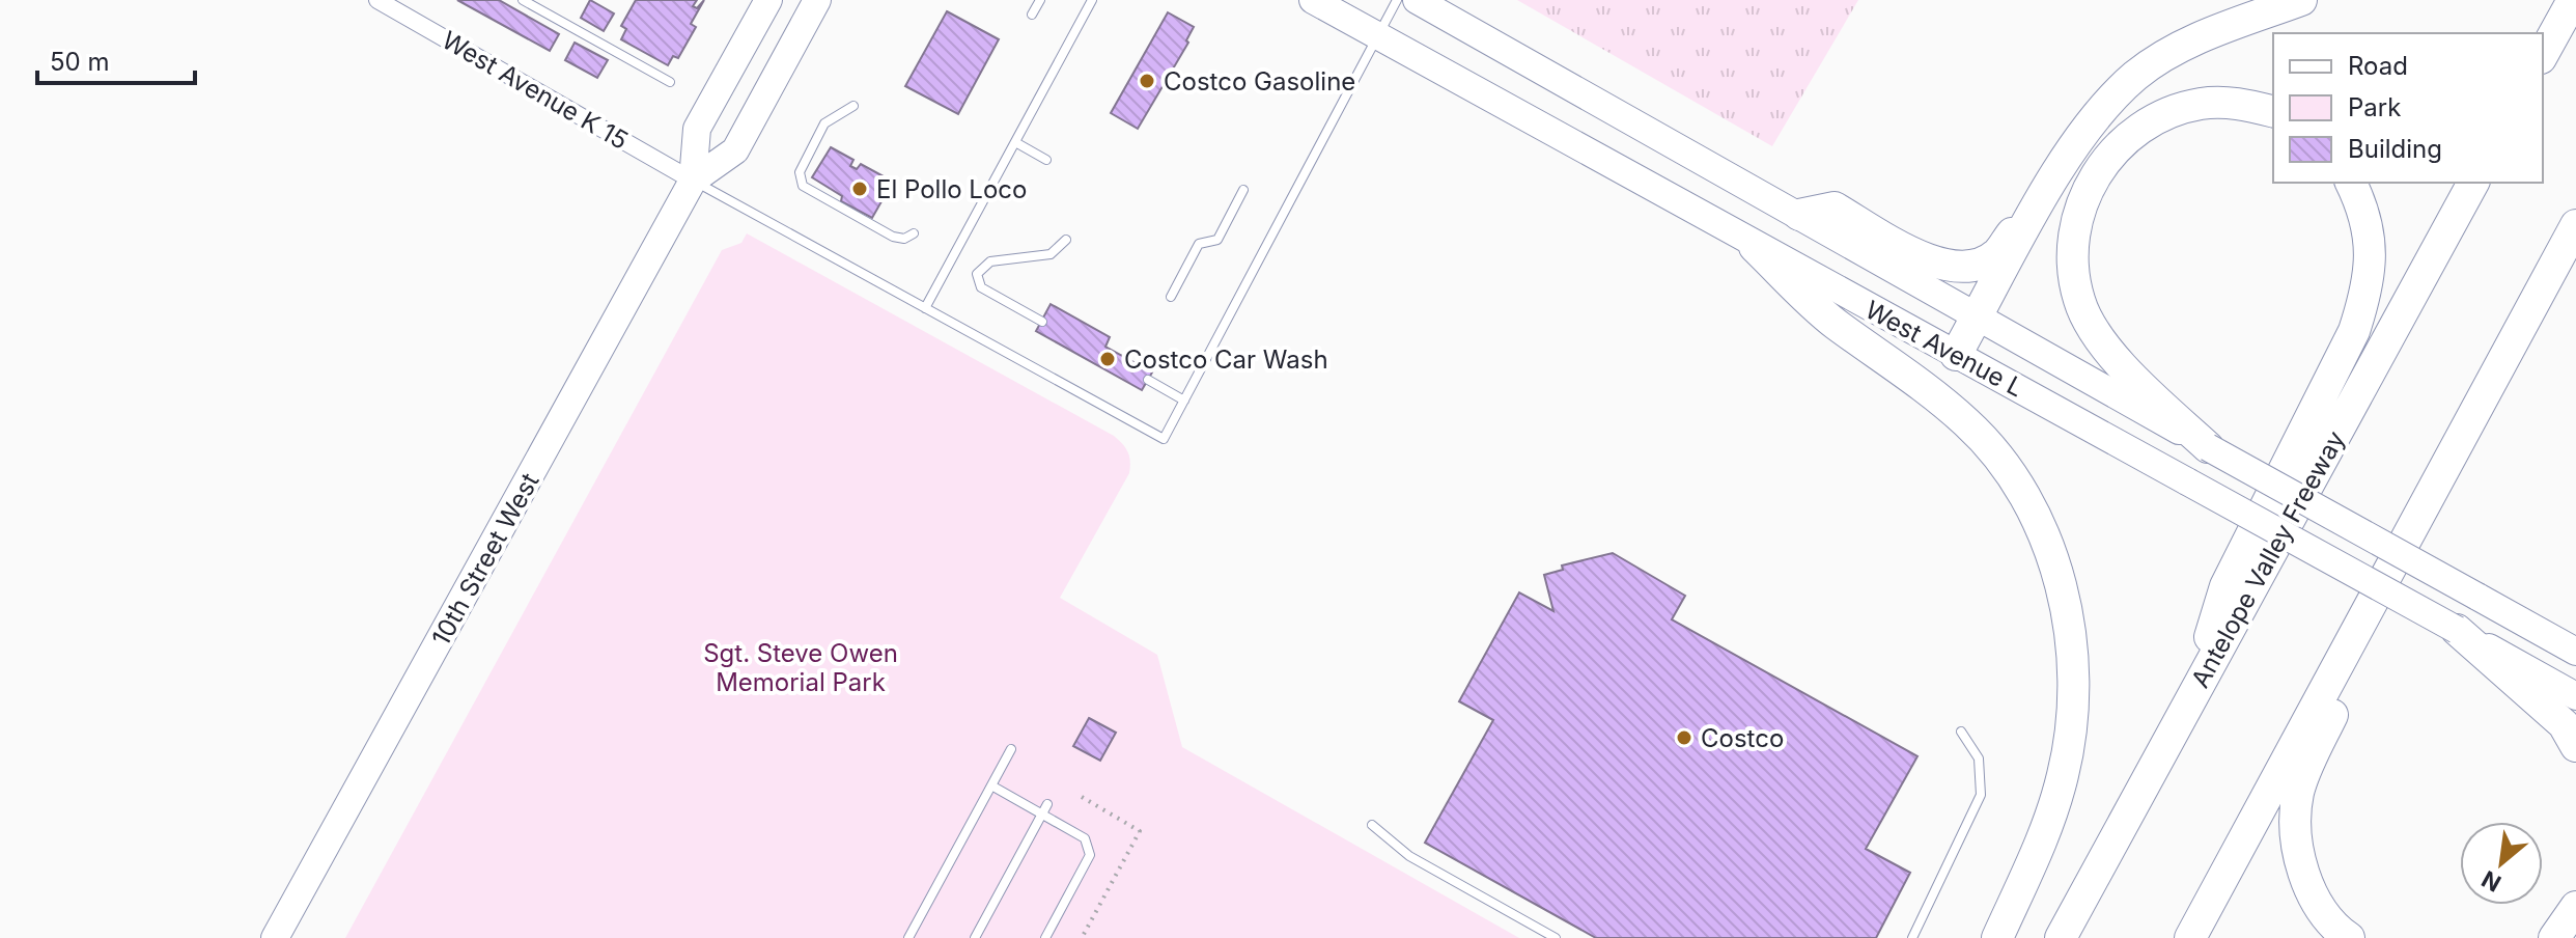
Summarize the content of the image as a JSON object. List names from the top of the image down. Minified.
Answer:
{"streets":{"highway":["Antelope Valley Freeway"],"main road":["West Avenue L","10th Street West"],"street":["West Avenue K 15"]},"crossings":[["West Avenue K 15","10th Street West"]],"parks":["Sgt. Steve Owen Memorial Park"],"places":["Costco Gasoline","El Pollo Loco","Costco Car Wash","Costco"],"legend":["Road","Park","Building"],"scale_bar":"50 m","north":"bottom left"}
